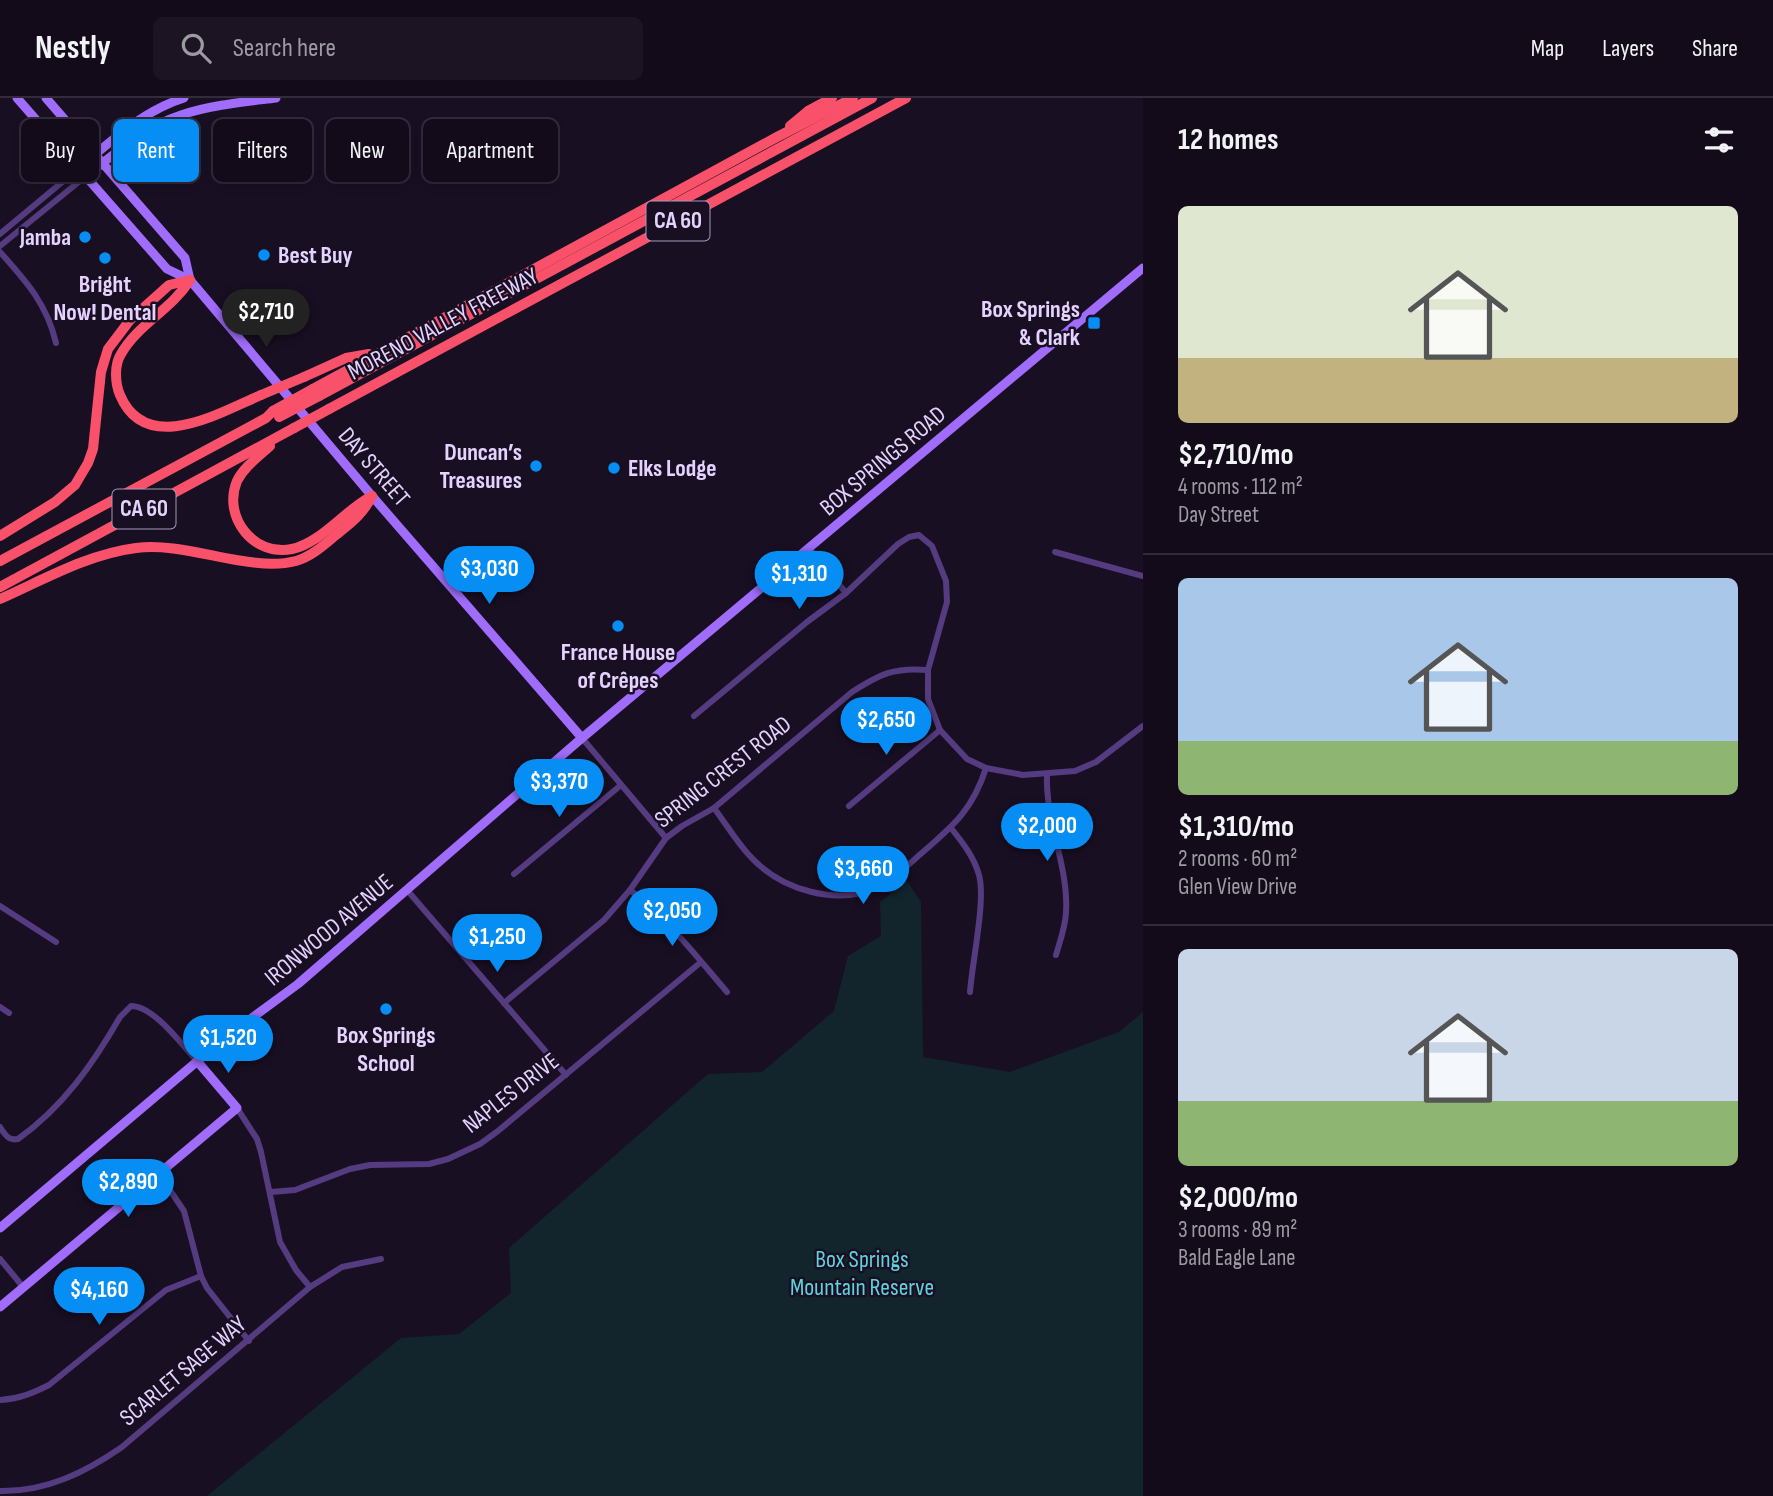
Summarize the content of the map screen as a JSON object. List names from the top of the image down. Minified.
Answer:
{"streets":{"highway":["CA 60","MORENO VALLEY FREEWAY"],"main road":["BOX SPRINGS ROAD","DAY STREET","IRONWOOD AVENUE"],"street":["SPRING CREST ROAD","NAPLES DRIVE","SCARLET SAGE WAY"]},"crossings":[["BOX SPRINGS ROAD","DAY STREET"],["BOX SPRINGS ROAD","IRONWOOD AVENUE"],["DAY STREET","SPRING CREST ROAD"],["DAY STREET","IRONWOOD AVENUE"]],"parks":["Box Springs Mountain Reserve"],"places":{"other":["Jamba","Best Buy","Bright Now! Dental","Duncan’s Treasures","Elks Lodge","France House of Crêpes","Box Springs School"],"transit":["Box Springs & Clark"]},"page":{"header":"Nestly","search":"Search here","nav":["Map","Layers","Share"],"heading":"12 homes","chip":["Buy","Rent","Filters","New","Apartment"],"list":[{"name":"$2,710/mo","note":"4 rooms · 112 m² · Day Street"},{"name":"$1,310/mo","note":"2 rooms · 60 m² · Glen View Drive"},{"name":"$2,000/mo","note":"3 rooms · 89 m² · Bald Eagle Lane"}],"price":["$2,710","$3,030","$1,310","$2,650","$3,370","$2,000","$3,660","$2,050","$1,250","$1,520","$2,890","$4,160"]}}
